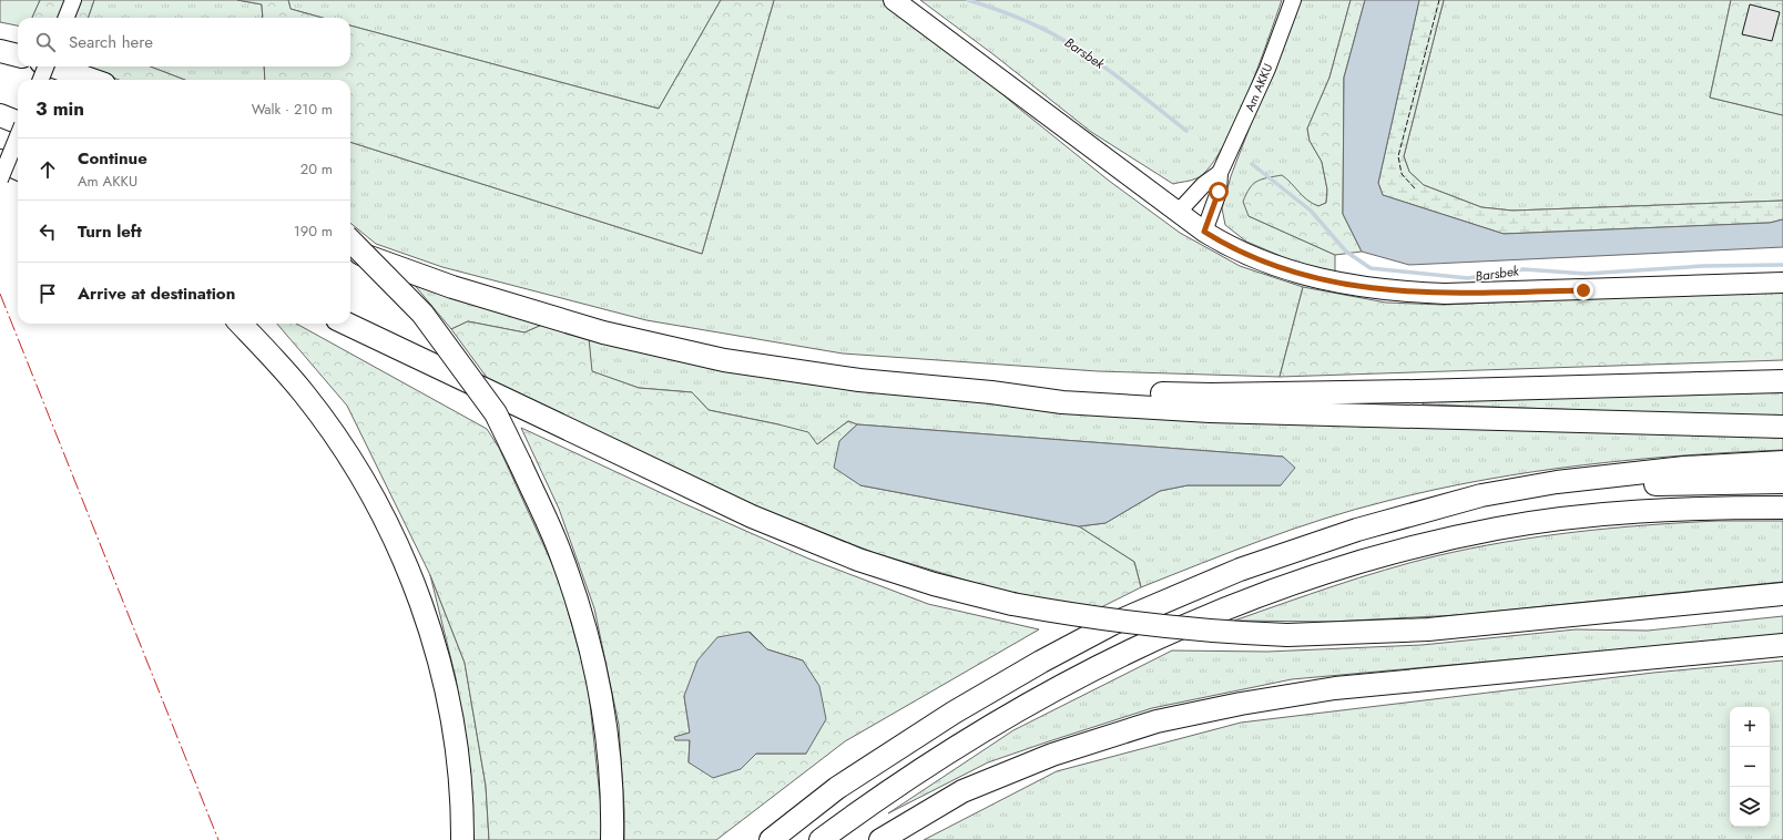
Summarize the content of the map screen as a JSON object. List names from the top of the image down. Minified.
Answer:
{"streets":{"street":["Am AKKU"]},"water":["Barsbek"],"page":{"search":"Search here","heading":["3 min","Walk · 210 m"],"list":[["Continue","Am AKKU","20 m"],["Turn left","190 m"],"Arrive at destination"],"map_buttons":["+","−"]}}
